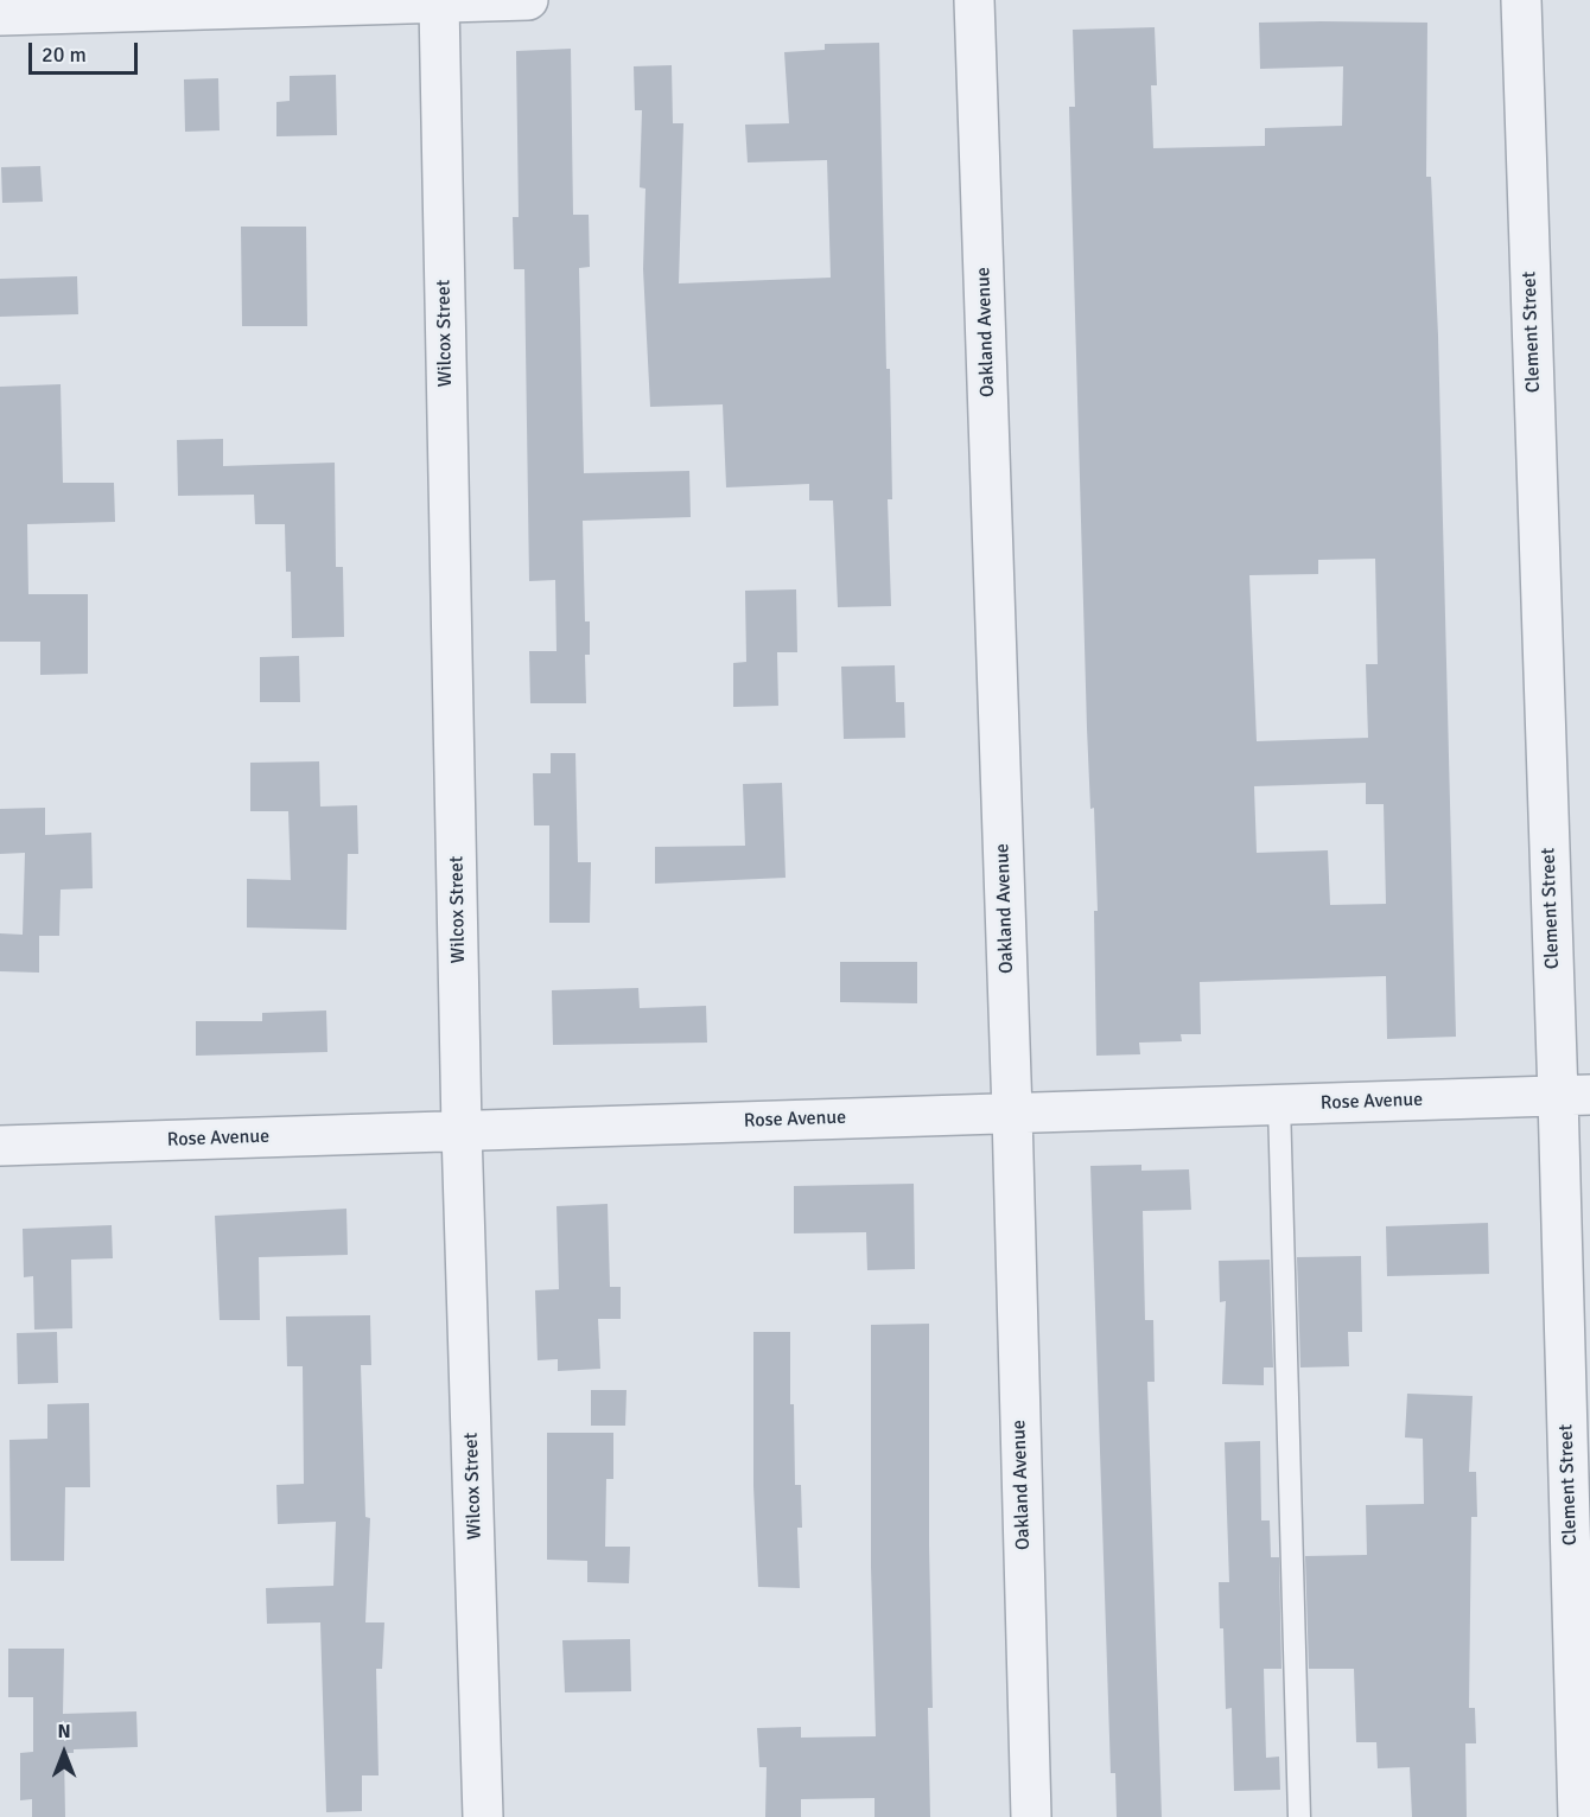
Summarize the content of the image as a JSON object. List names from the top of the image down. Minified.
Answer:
{"streets":{"street":["Oakland Avenue","Clement Street","Wilcox Street","Rose Avenue"]},"crossings":[["Oakland Avenue","Rose Avenue"],["Clement Street","Rose Avenue"],["Wilcox Street","Rose Avenue"]],"scale_bar":"20 m","north":"top"}
